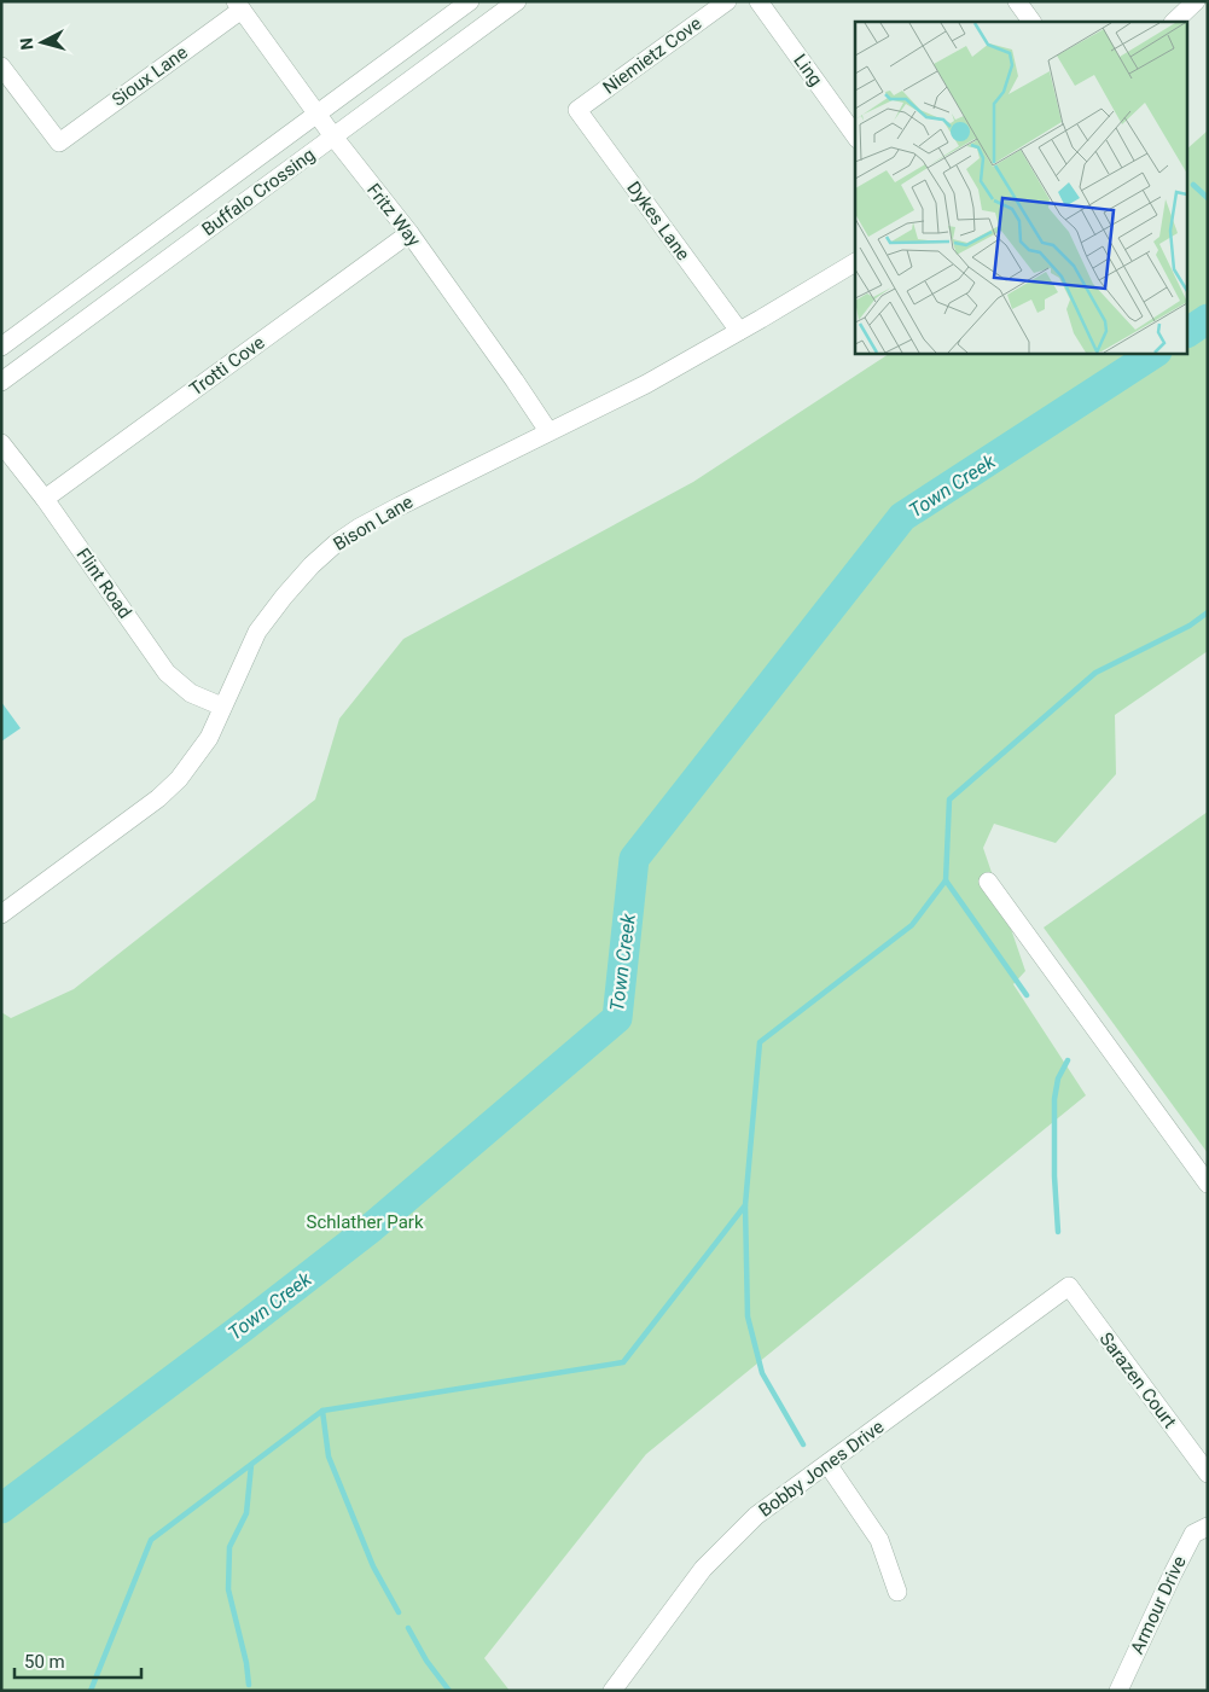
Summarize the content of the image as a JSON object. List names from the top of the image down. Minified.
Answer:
{"streets":{"street":["Niemietz Cove","Ling","Sioux Lane","Buffalo Crossing","Fritz Way","Dykes Lane","Trotti Cove","Bison Lane","Flint Road","Sarazen Court","Bobby Jones Drive","Armour Drive"]},"crossings":[["Niemietz Cove","Dykes Lane"],["Sioux Lane","Fritz Way"],["Buffalo Crossing","Fritz Way"],["Fritz Way","Trotti Cove"],["Fritz Way","Bison Lane"],["Dykes Lane","Bison Lane"],["Trotti Cove","Flint Road"],["Bison Lane","Flint Road"],["Sarazen Court","Bobby Jones Drive"]],"water":["Town Creek"],"parks":["Schlather Park"],"scale_bar":"50 m","north":"left"}
